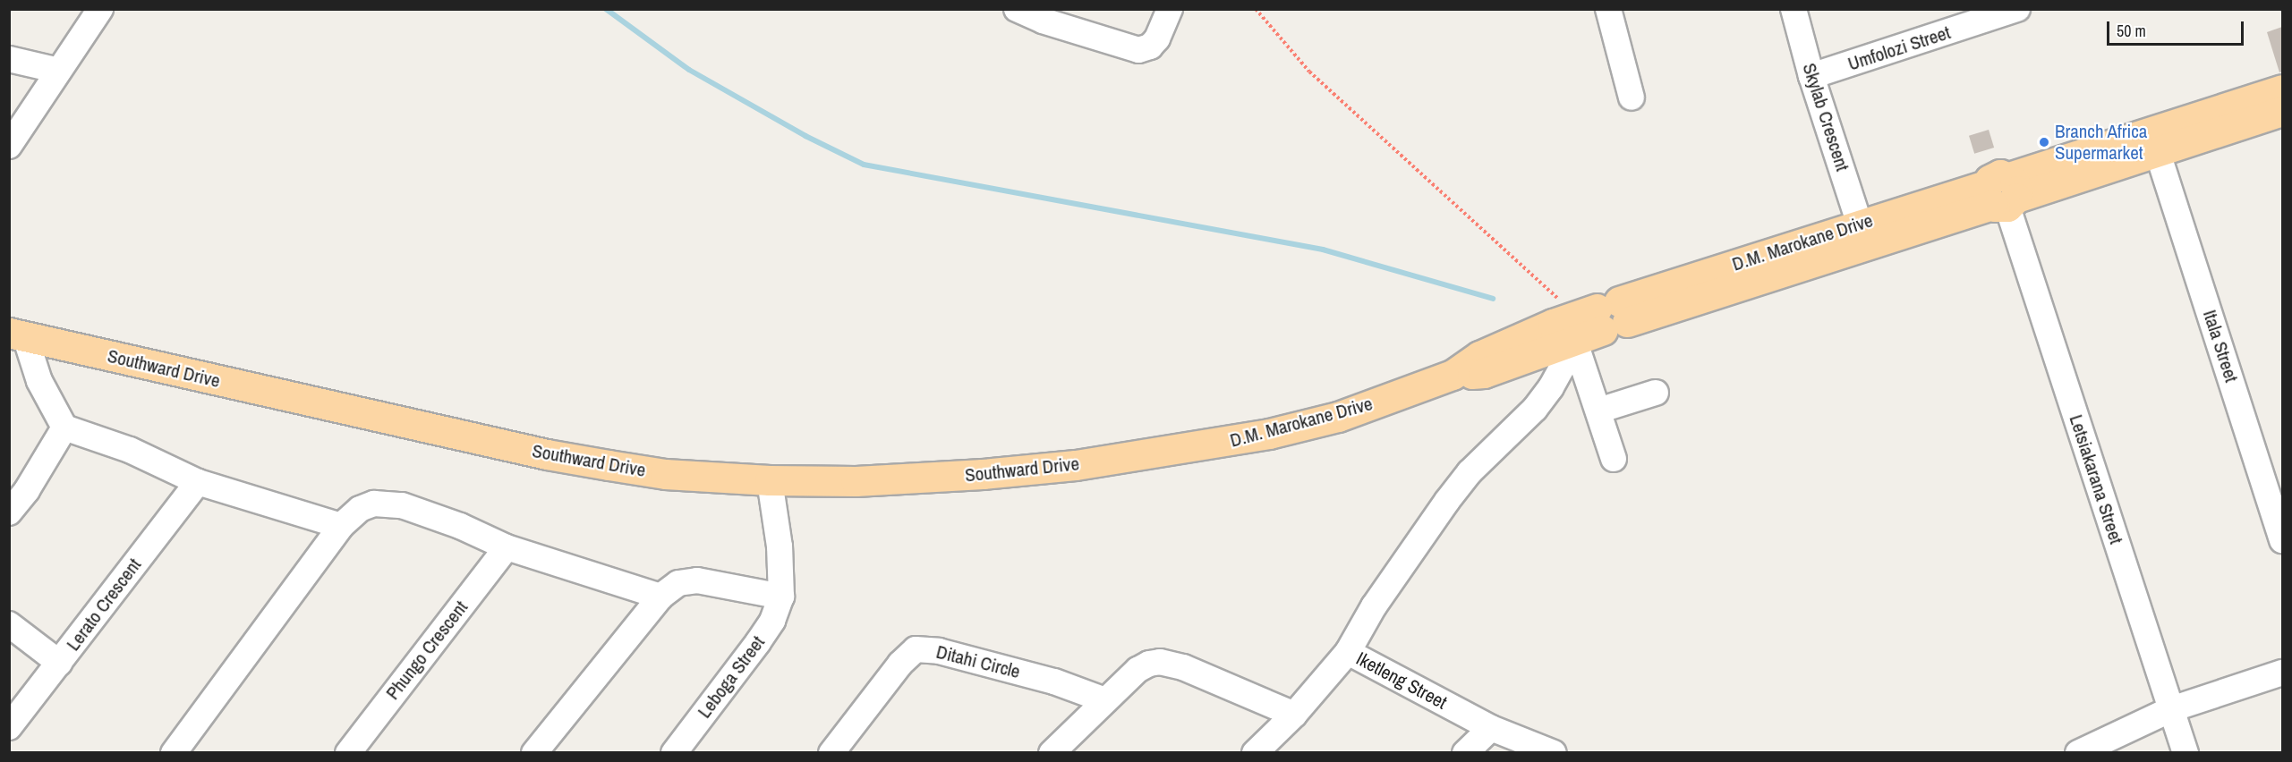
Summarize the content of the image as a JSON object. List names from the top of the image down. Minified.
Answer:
{"streets":{"main road":["D.M. Marokane Drive","Southward Drive"],"street":["Umfolozi Street","Skylab Crescent","Itala Street","Letsiakarana Street","Lerato Crescent","Phungo Crescent","Ditahi Circle","Leboga Street","Iketleng Street"]},"crossings":[["Umfolozi Street","Skylab Crescent"],["Skylab Crescent","D.M. Marokane Drive"],["D.M. Marokane Drive","Itala Street"],["D.M. Marokane Drive","Southward Drive"],["D.M. Marokane Drive","Letsiakarana Street"]],"places":["Branch Africa Supermarket"],"scale_bar":"50 m"}
